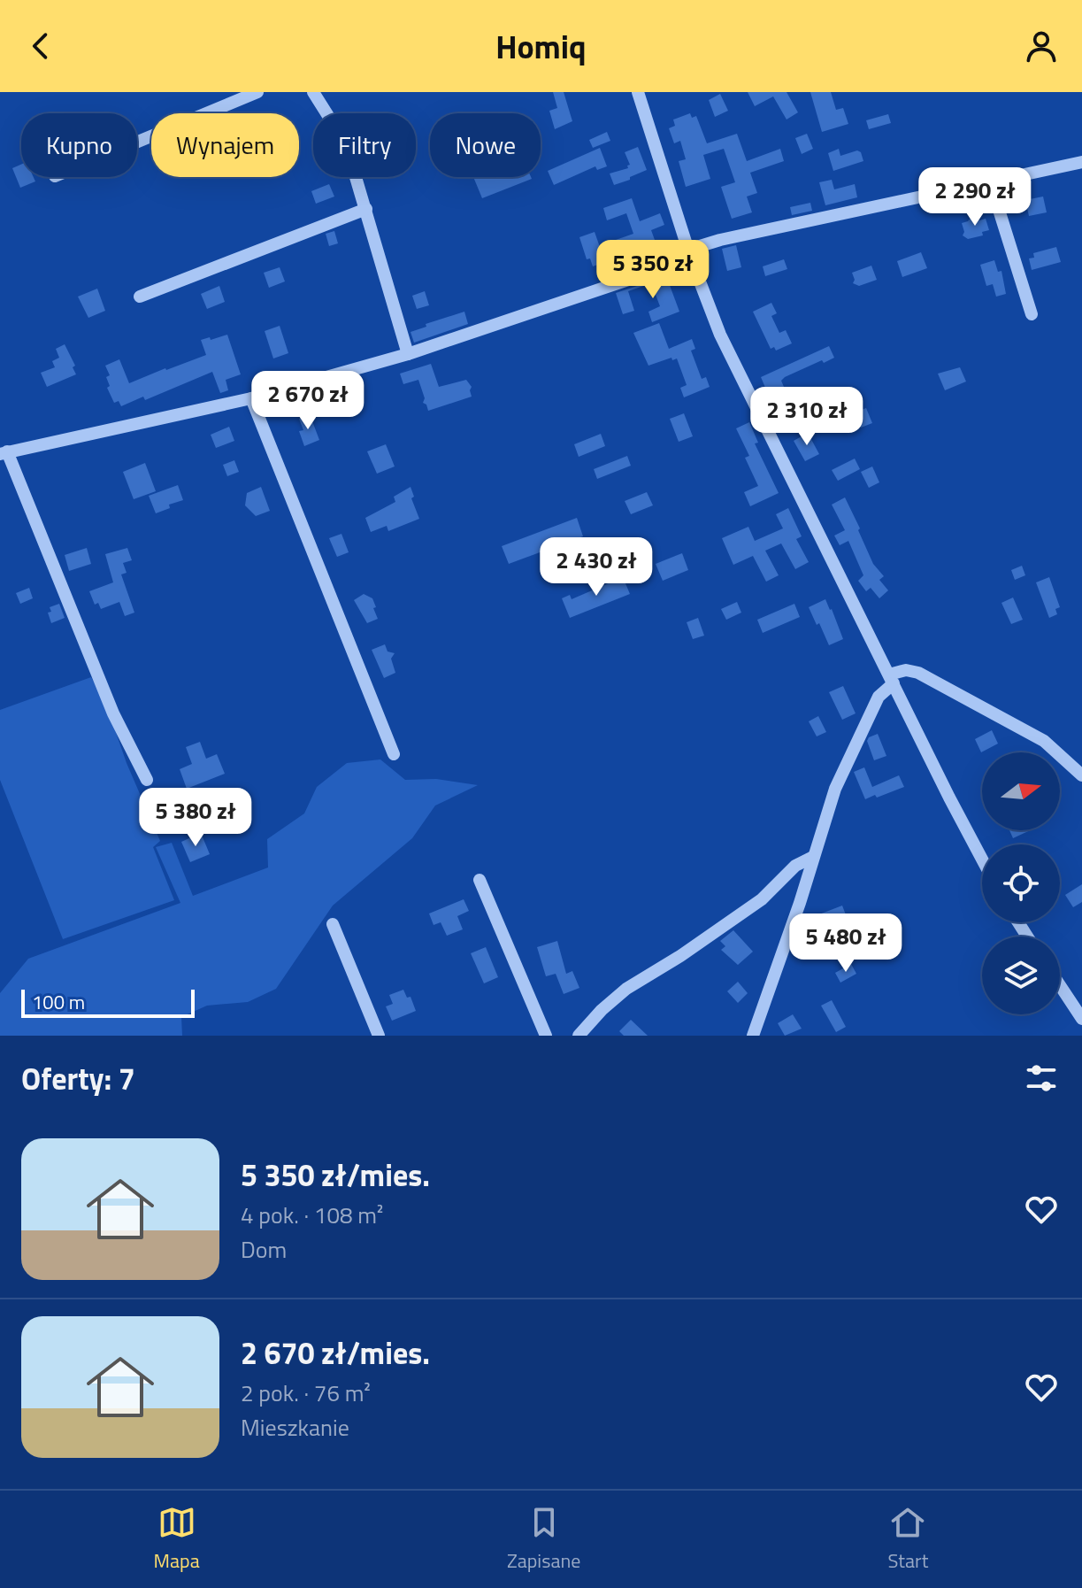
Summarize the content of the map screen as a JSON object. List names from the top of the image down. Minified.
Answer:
{"scale_bar":"100 m","north":"right","page":{"header":"Homiq","chip":["Kupno","Wynajem","Filtry","Nowe"],"price":["2 290 zł","5 350 zł","2 670 zł","2 310 zł","2 430 zł","5 380 zł","5 480 zł"],"scale":"100 m","heading":"Oferty: 7","list":[{"name":"5 350 zł/mies.","note":"4 pok. · 108 m² · Dom"},{"name":"2 670 zł/mies.","note":"2 pok. · 76 m² · Mieszkanie"}],"tabs":["Mapa","Zapisane","Start"]}}
